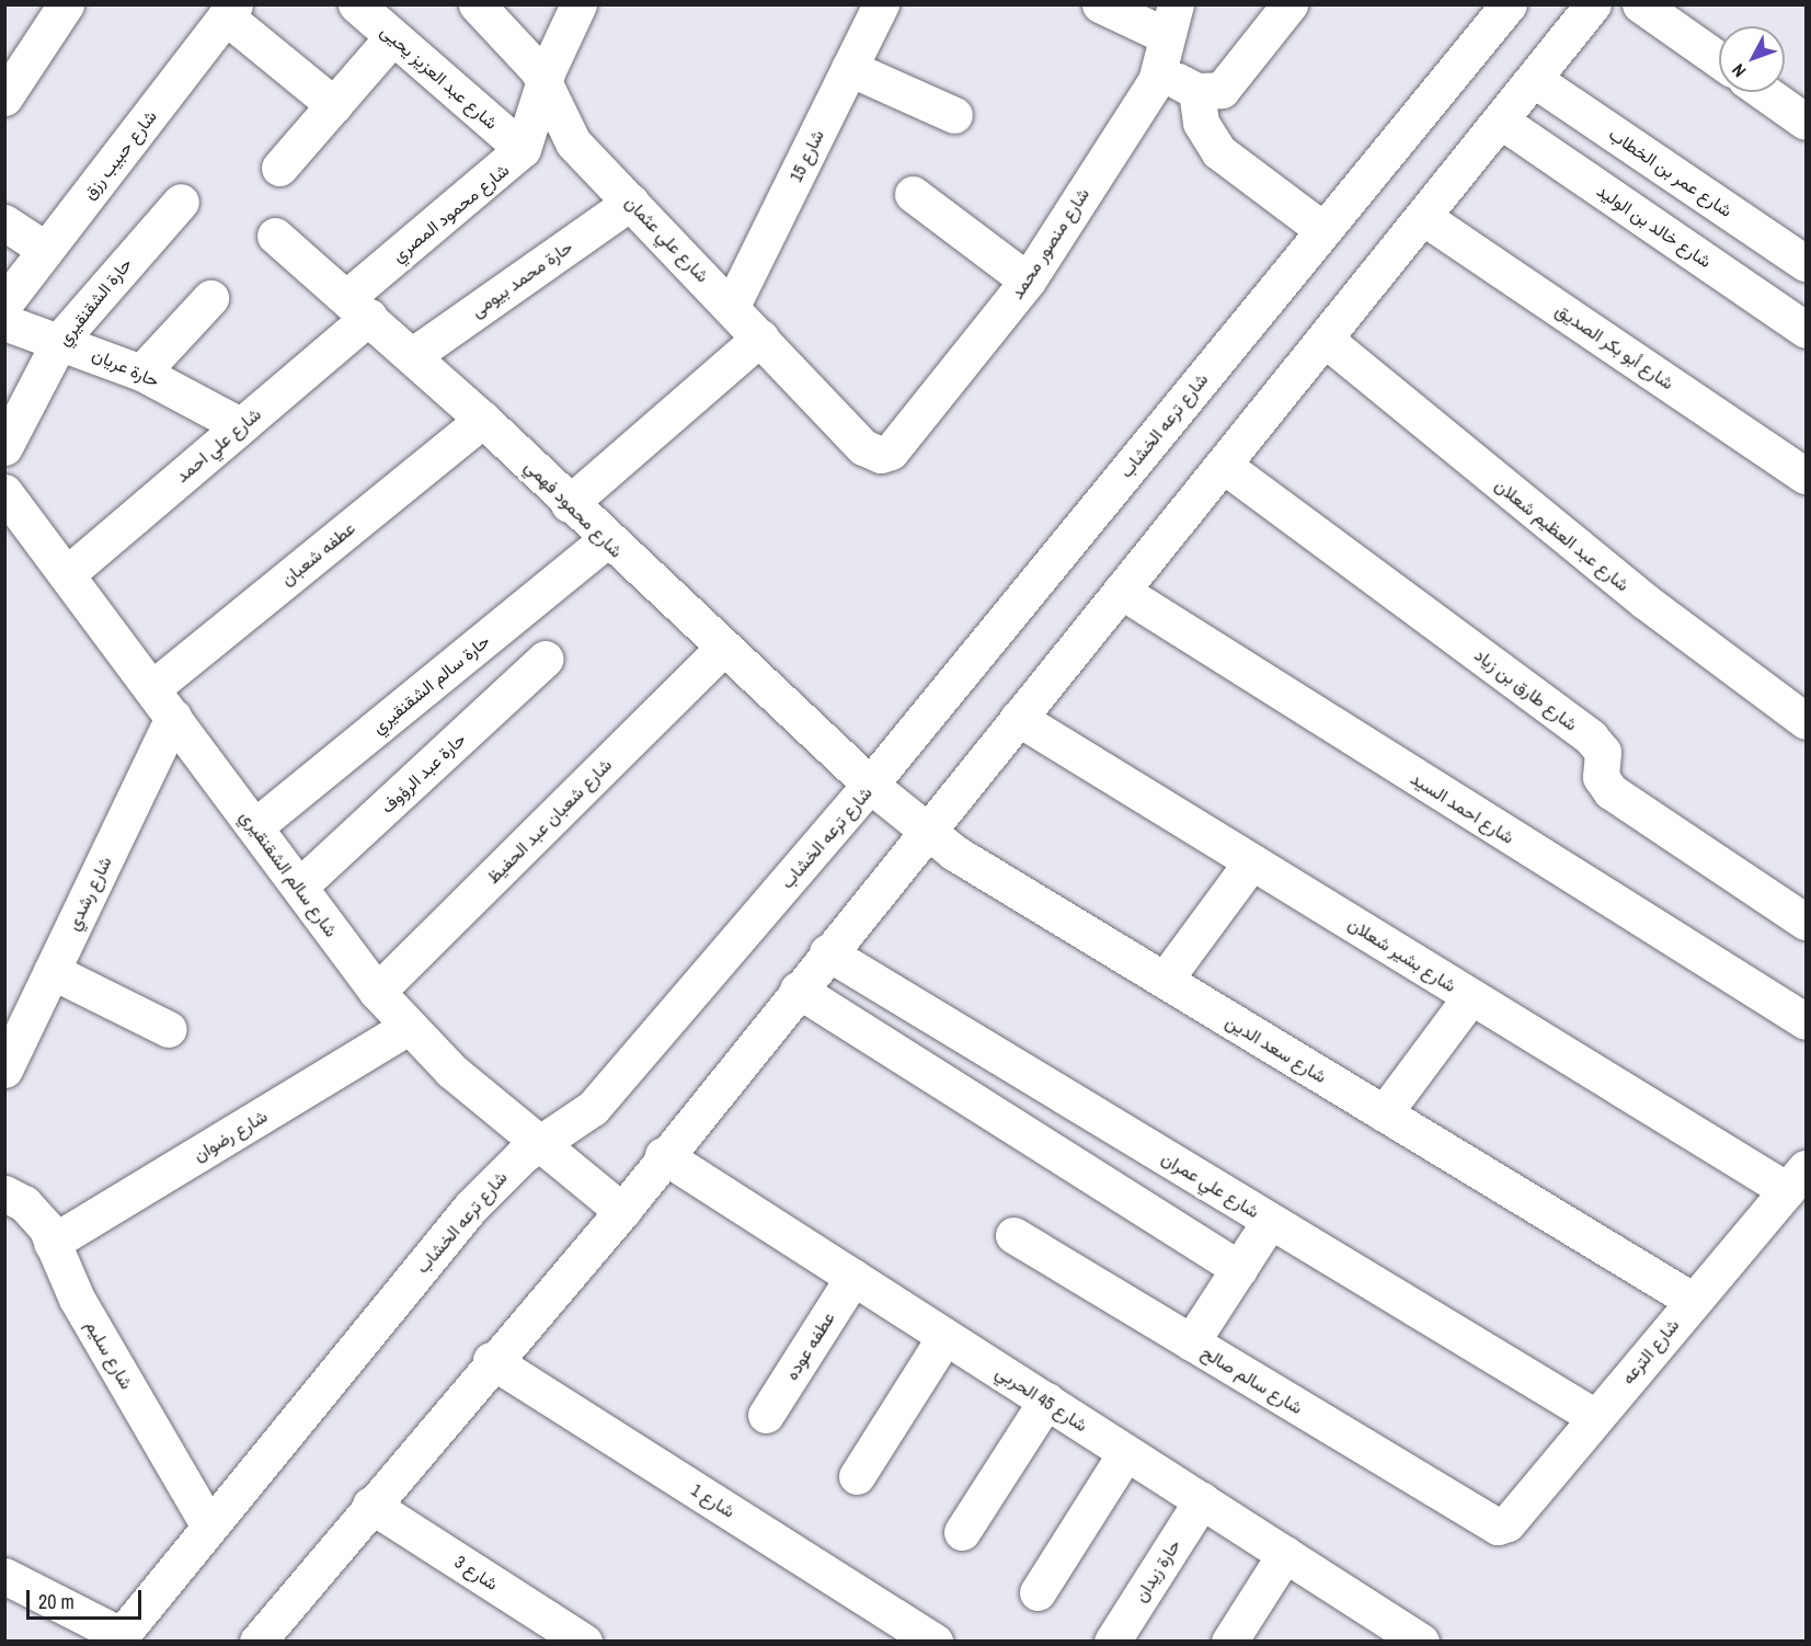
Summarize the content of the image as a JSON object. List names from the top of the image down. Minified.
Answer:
{"streets":{"street":["شارع عبد العزيز يحيى","شارع حبيب رزق","شارع 15","شارع عمر بن الخطاب","شارع محمود المصري","شارع خالد بن الوليد","شارع علي عثمان","شارع منصور محمد","حارة محمد بيومى","حارة الشقنقيري","شارع أبو بكر الصديق","حارة عريان","شارع ترعه الخشاب","شارع علي احمد","شارع محمود فهمي","شارع عبد العظيم شعلان","عطفه شعبان","حارة سالم الشقنقيري","شارع طارق بن زياد","حارة عبد الرؤوف","شارع احمد السيد","شارع شعبان عبد الحفيظ","شارع سالم الشقنقيري","شارع رشدي","شارع بشير شعلان","شارع سعد الدين","شارع رضوان","شارع علي عمران","عطفه عوده","شارع الترعه","شارع سليم","شارع سالم صالح","شارع 45 الحربي","شارع 1","حارة زيدان","شارع 3"]},"crossings":[["شارع عبد العزيز يحيى","شارع محمود المصري"],["شارع 15","شارع علي عثمان"],["شارع محمود المصري","شارع علي عثمان"],["شارع محمود المصري","شارع علي احمد"],["شارع محمود المصري","شارع محمود فهمي"],["شارع علي عثمان","شارع منصور محمد"],["شارع علي عثمان","حارة محمد بيومى"],["حارة محمد بيومى","شارع محمود فهمي"],["حارة الشقنقيري","حارة عريان"],["حارة عريان","شارع علي احمد"],["شارع ترعه الخشاب","شارع محمود فهمي"],["شارع ترعه الخشاب","شارع سالم الشقنقيري"],["شارع ترعه الخشاب","شارع سعد الدين"],["شارع ترعه الخشاب","شارع سليم"],["شارع علي احمد","شارع محمود فهمي"],["شارع علي احمد","شارع سالم الشقنقيري"],["شارع محمود فهمي","عطفه شعبان"],["شارع محمود فهمي","حارة سالم الشقنقيري"],["شارع محمود فهمي","شارع شعبان عبد الحفيظ"],["شارع محمود فهمي","شارع سعد الدين"],["عطفه شعبان","شارع سالم الشقنقيري"],["حارة سالم الشقنقيري","شارع سالم الشقنقيري"],["حارة عبد الرؤوف","شارع سالم الشقنقيري"],["شارع شعبان عبد الحفيظ","شارع سالم الشقنقيري"],["شارع سالم الشقنقيري","شارع رشدي"],["شارع سالم الشقنقيري","شارع رضوان"],["شارع بشير شعلان","شارع الترعه"],["شارع سعد الدين","شارع الترعه"],["شارع رضوان","شارع سليم"],["شارع علي عمران","شارع الترعه"],["عطفه عوده","شارع 45 الحربي"],["شارع الترعه","شارع سالم صالح"],["شارع 45 الحربي","حارة زيدان"]],"scale_bar":"20 m","north":"bottom left"}
